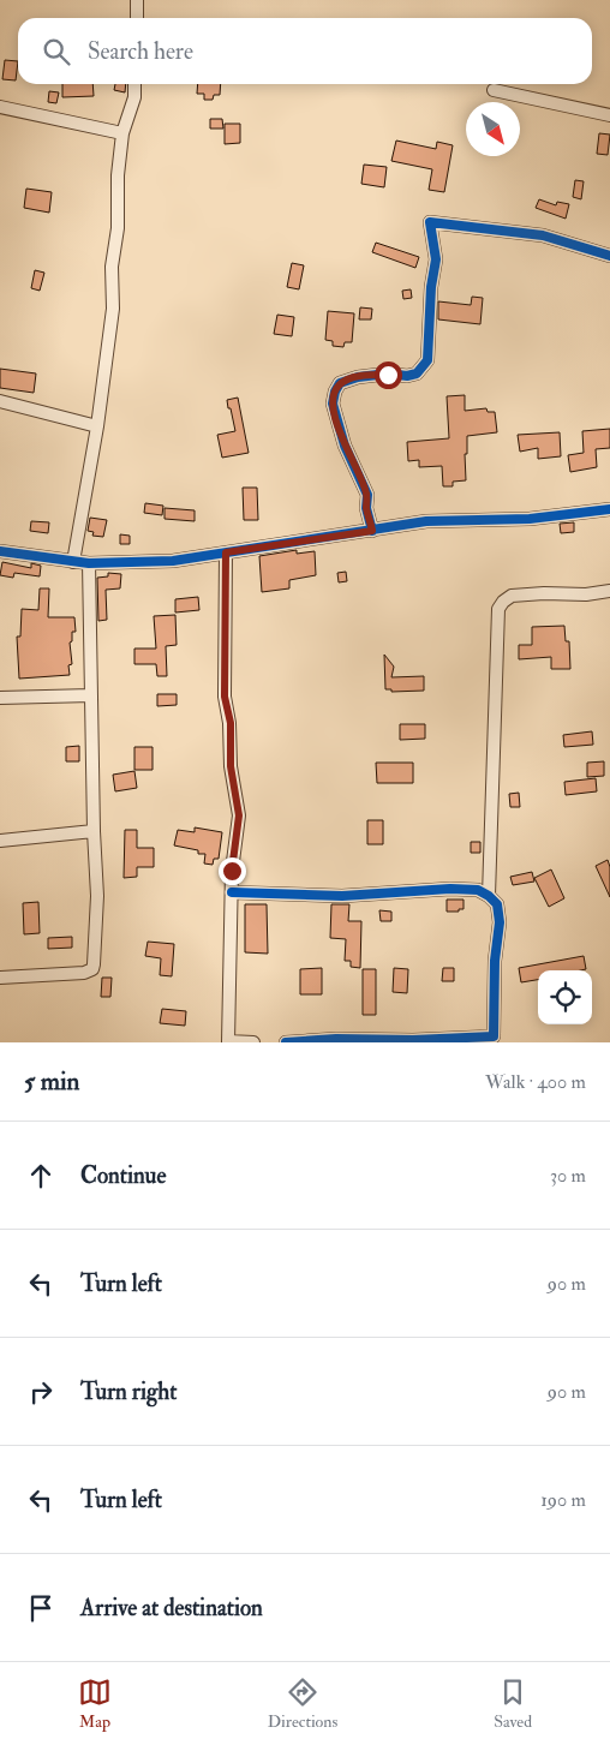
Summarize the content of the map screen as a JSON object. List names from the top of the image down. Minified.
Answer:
{"north":"bottom right","page":{"search":"Search here","heading":["5 min","Walk · 400 m"],"list":[["Continue","30 m"],["Turn left","90 m"],["Turn right","90 m"],["Turn left","190 m"],"Arrive at destination"],"nav":["Map","Directions","Saved"]}}
